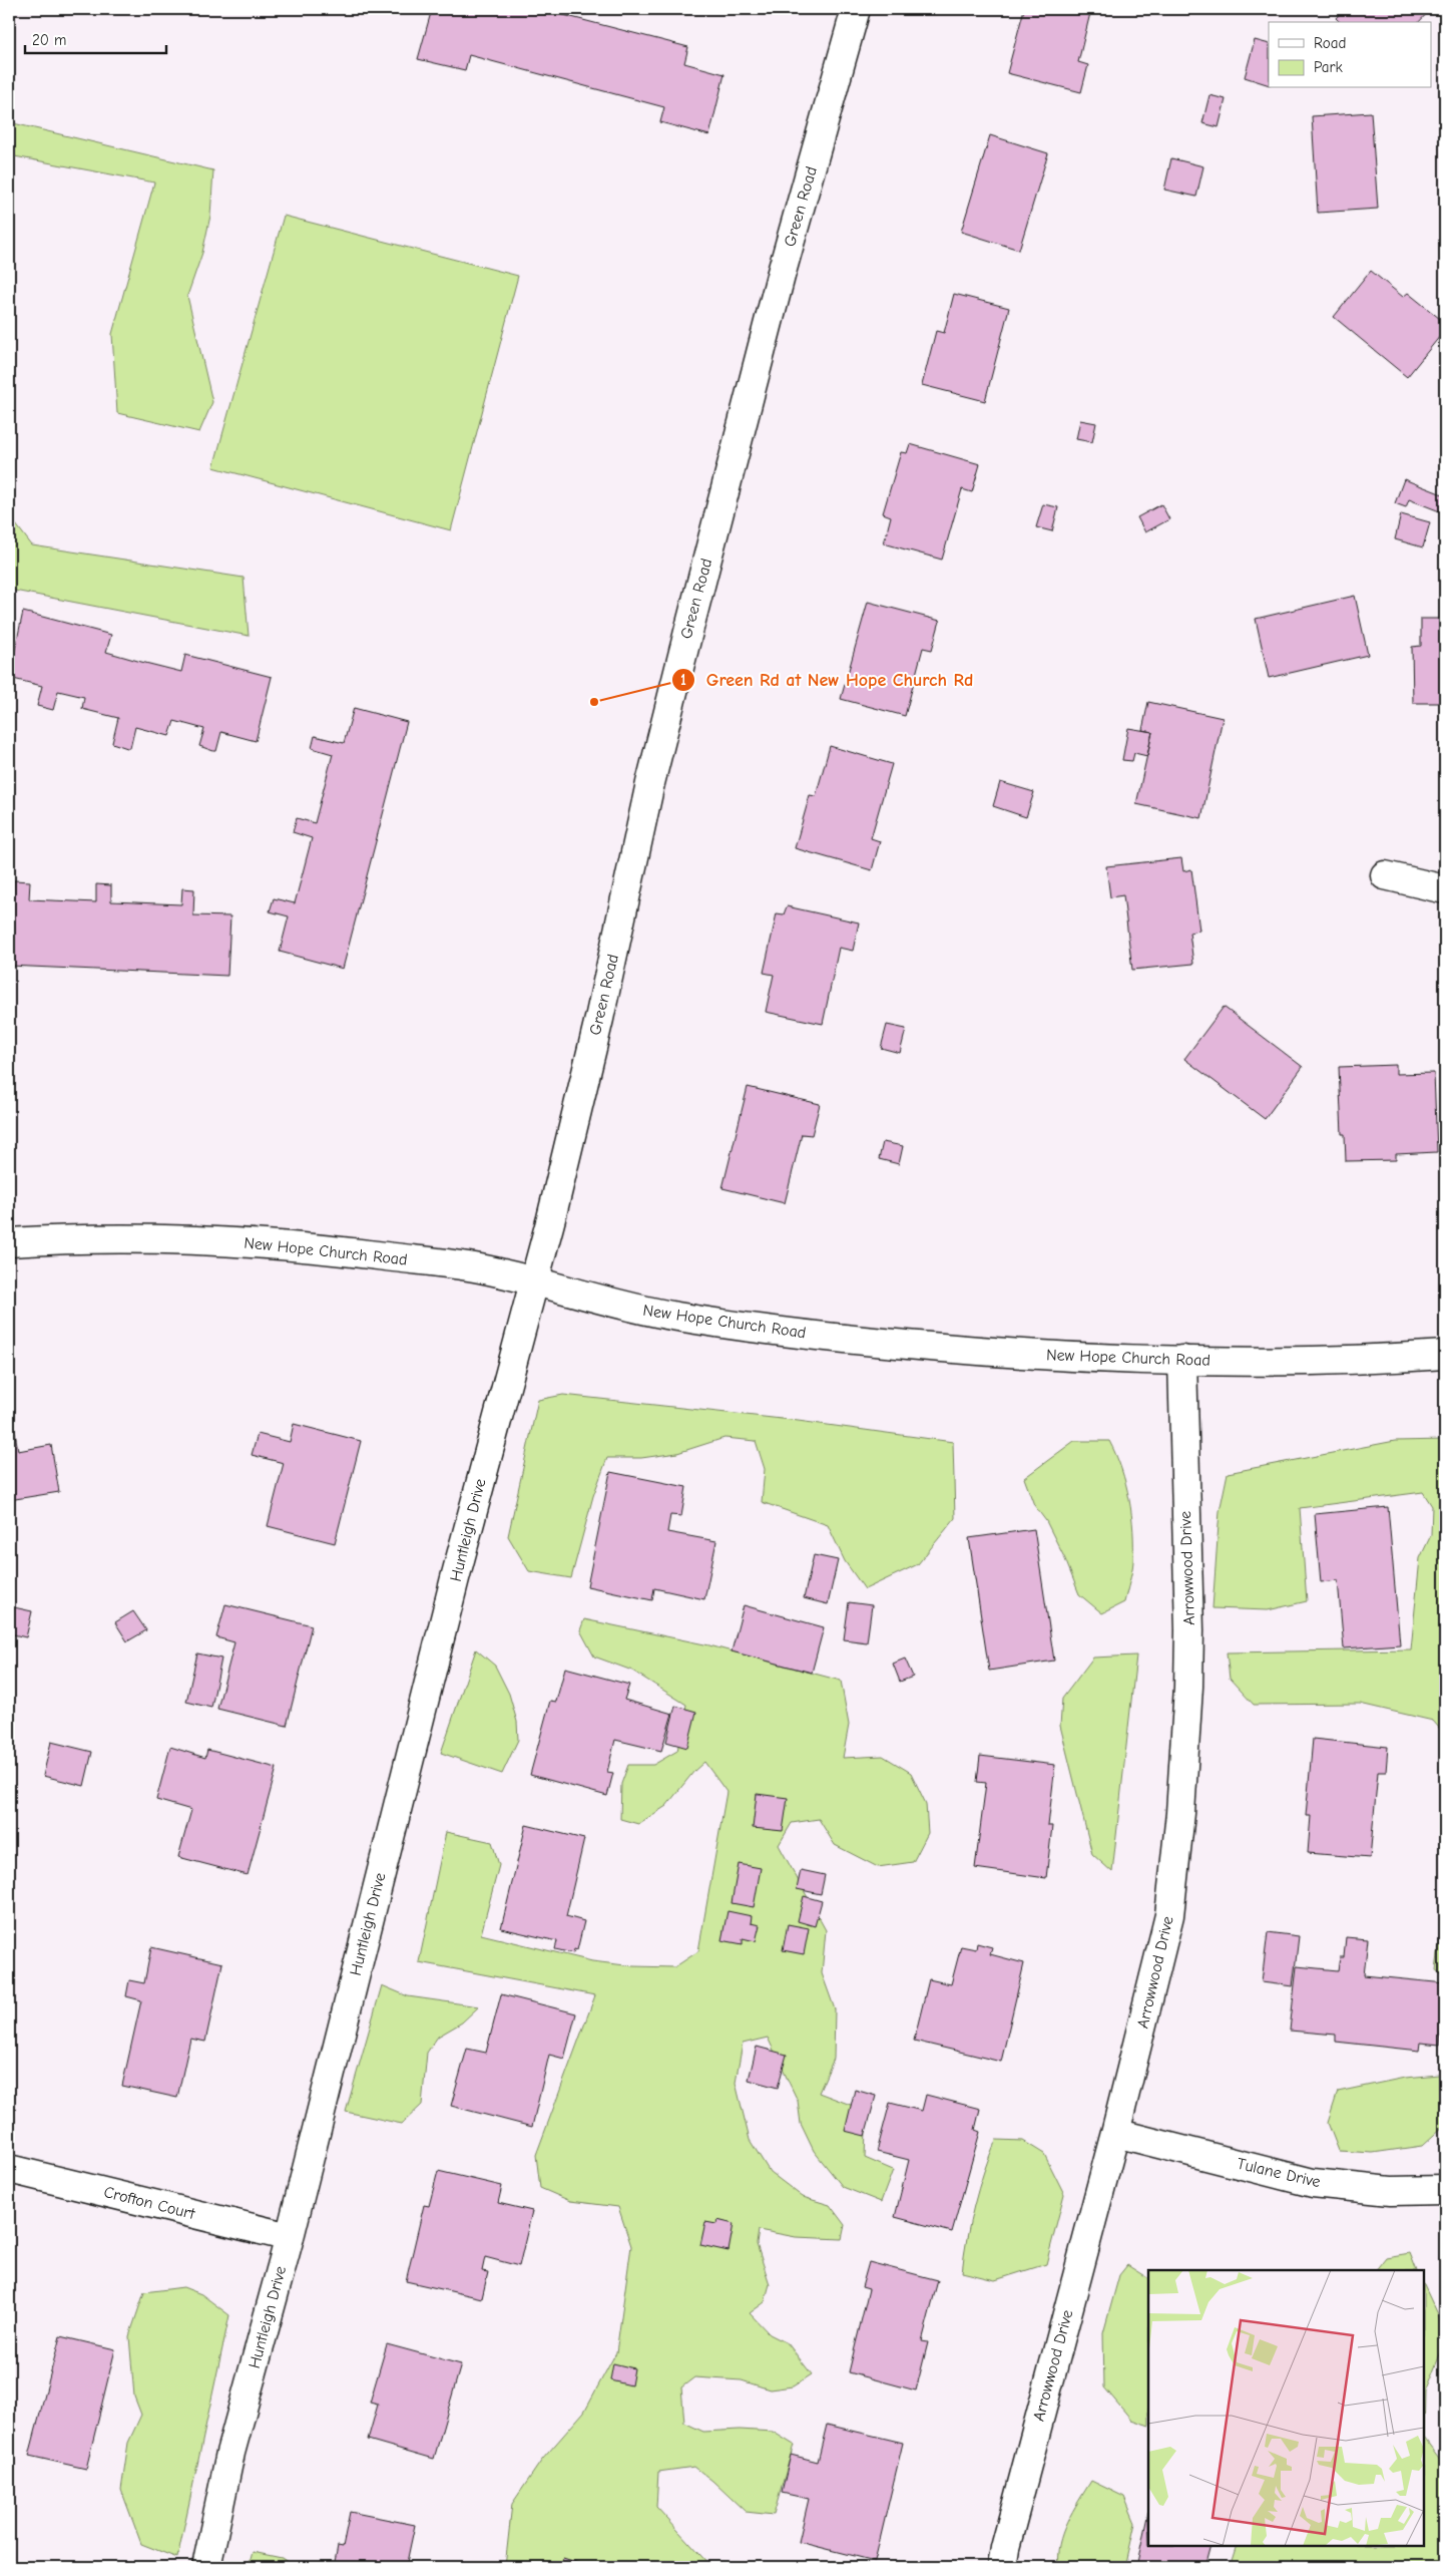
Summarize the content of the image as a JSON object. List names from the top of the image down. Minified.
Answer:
{"streets":{"street":["Green Road","New Hope Church Road","Huntleigh Drive","Arrowwood Drive","Tulane Drive","Crofton Court"]},"crossings":[["Green Road","New Hope Church Road"],["Green Road","Huntleigh Drive"],["New Hope Church Road","Huntleigh Drive"],["New Hope Church Road","Arrowwood Drive"],["Huntleigh Drive","Crofton Court"],["Arrowwood Drive","Tulane Drive"]],"places":["Green Rd at New Hope Church Rd"],"legend":["Road","Park"],"scale_bar":"20 m"}
